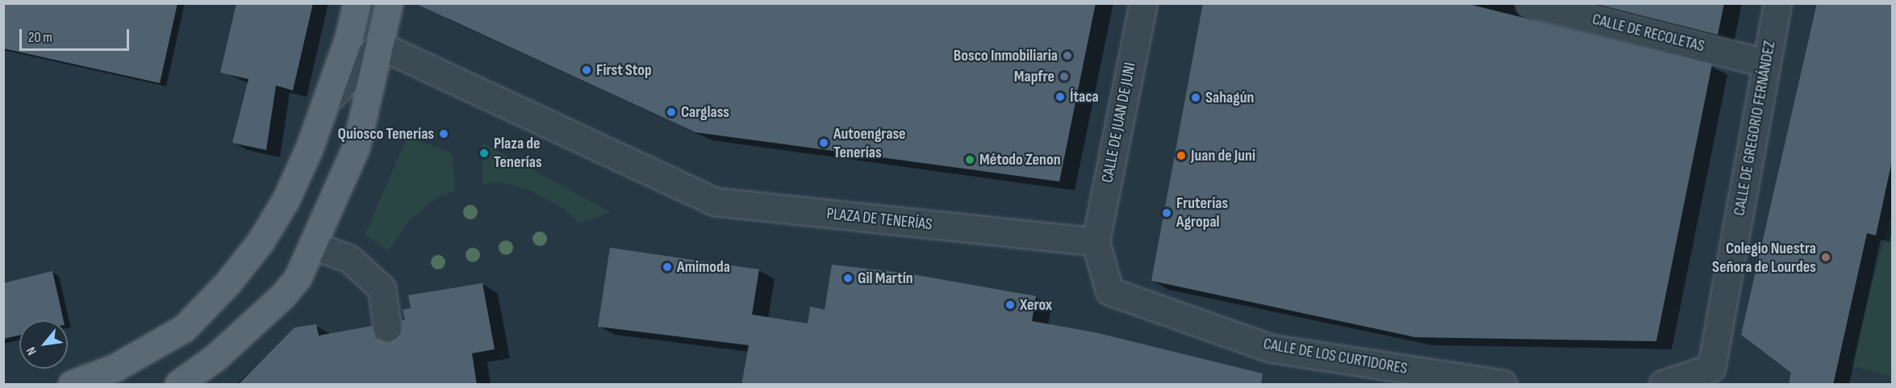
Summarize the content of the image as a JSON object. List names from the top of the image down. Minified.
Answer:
{"streets":{"street":["CALLE DE RECOLETAS","CALLE DE JUAN DE JUNI","CALLE DE GREGORIO FERNÁNDEZ","PLAZA DE TENERÍAS","CALLE DE LOS CURTIDORES"]},"crossings":[["CALLE DE RECOLETAS","CALLE DE GREGORIO FERNÁNDEZ"],["CALLE DE JUAN DE JUNI","PLAZA DE TENERÍAS"],["CALLE DE JUAN DE JUNI","CALLE DE LOS CURTIDORES"],["PLAZA DE TENERÍAS","CALLE DE LOS CURTIDORES"]],"places":["Bosco Inmobiliaria","First Stop","Mapfre","Ítaca","Sahagún","Carglass","Quiosco Tenerías","Autoengrase Tenerías","Plaza de Tenerías","Juan de Juni","Método Zenon","Fruterías Agropal","Colegio Nuestra Señora de Lourdes","Amimoda","Gil Martín","Xerox"],"scale_bar":"20 m","north":"bottom left"}
